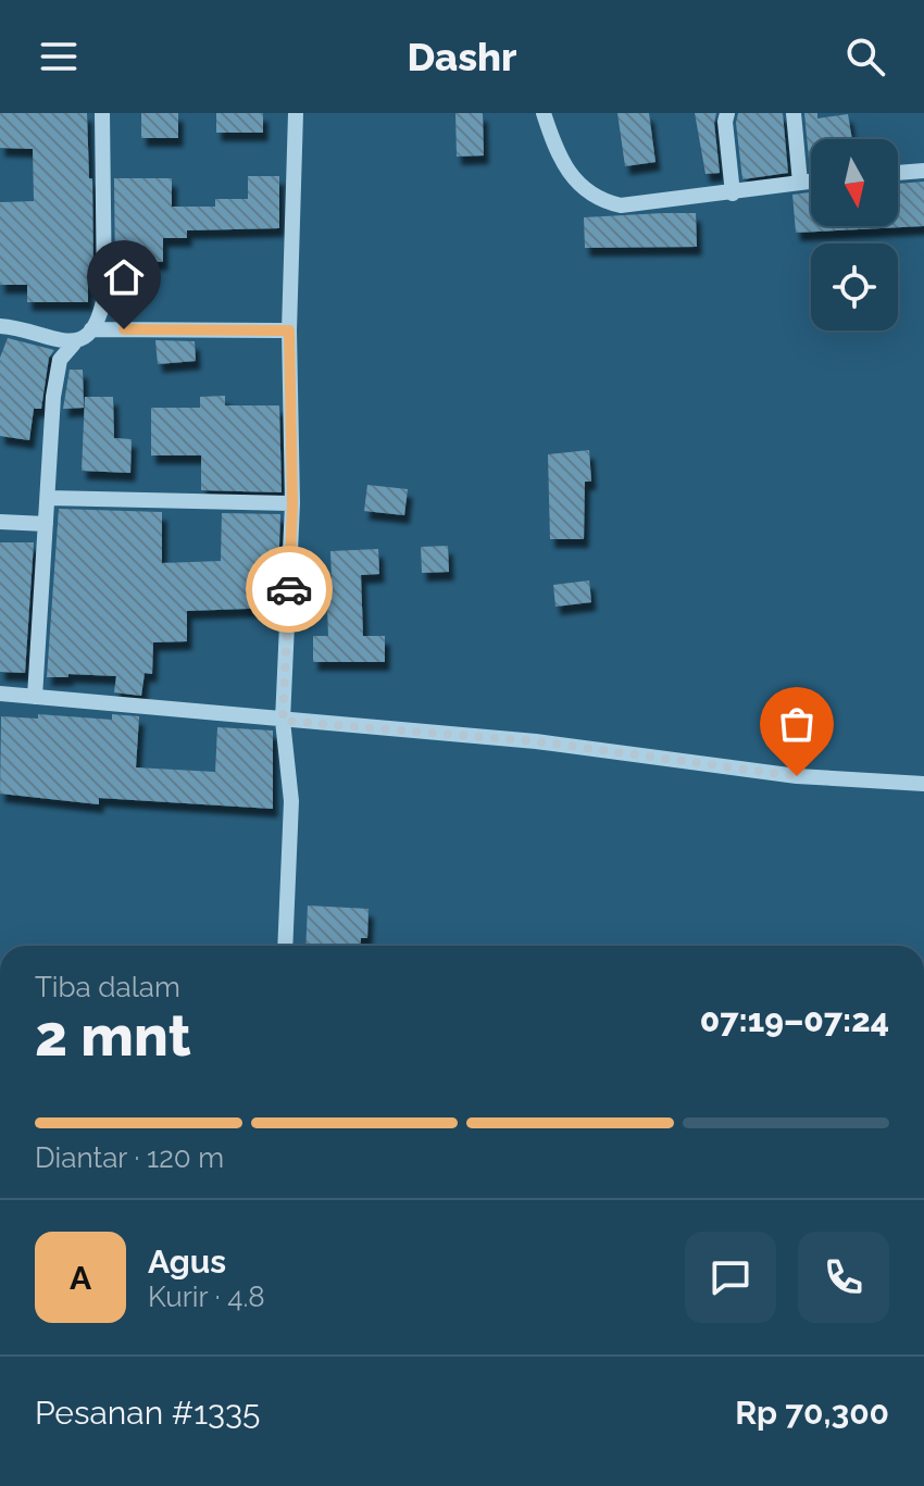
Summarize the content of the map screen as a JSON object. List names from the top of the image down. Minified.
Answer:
{"north":"bottom","page":{"header":"Dashr","heading":["2 mnt","Tiba dalam","07:19–07:24"],"panel":["Agus","Kurir · 4.8","Pesanan #1335","Rp 70,300"],"bar":"Diantar · 120 m","round":"A"}}
